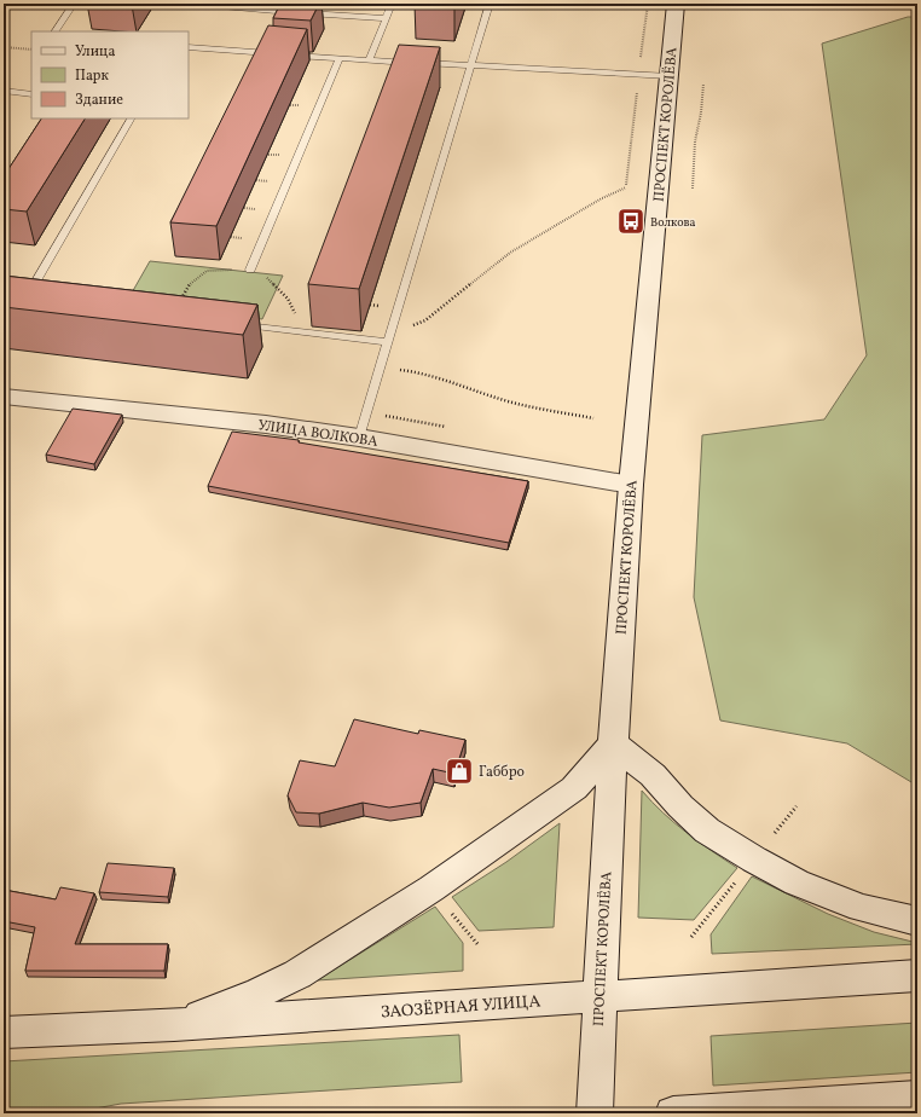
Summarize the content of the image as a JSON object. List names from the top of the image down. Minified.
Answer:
{"streets":{"main road":["ПРОСПЕКТ КОРОЛЁВА","УЛИЦА ВОЛКОВА","ЗАОЗЁРНАЯ УЛИЦА"]},"crossings":[["ПРОСПЕКТ КОРОЛЁВА","УЛИЦА ВОЛКОВА"],["ПРОСПЕКТ КОРОЛЁВА","ЗАОЗЁРНАЯ УЛИЦА"]],"places":{"bus stop":["Волкова"],"shop":["Габбро"]},"legend":["Улица","Парк","Здание"]}
